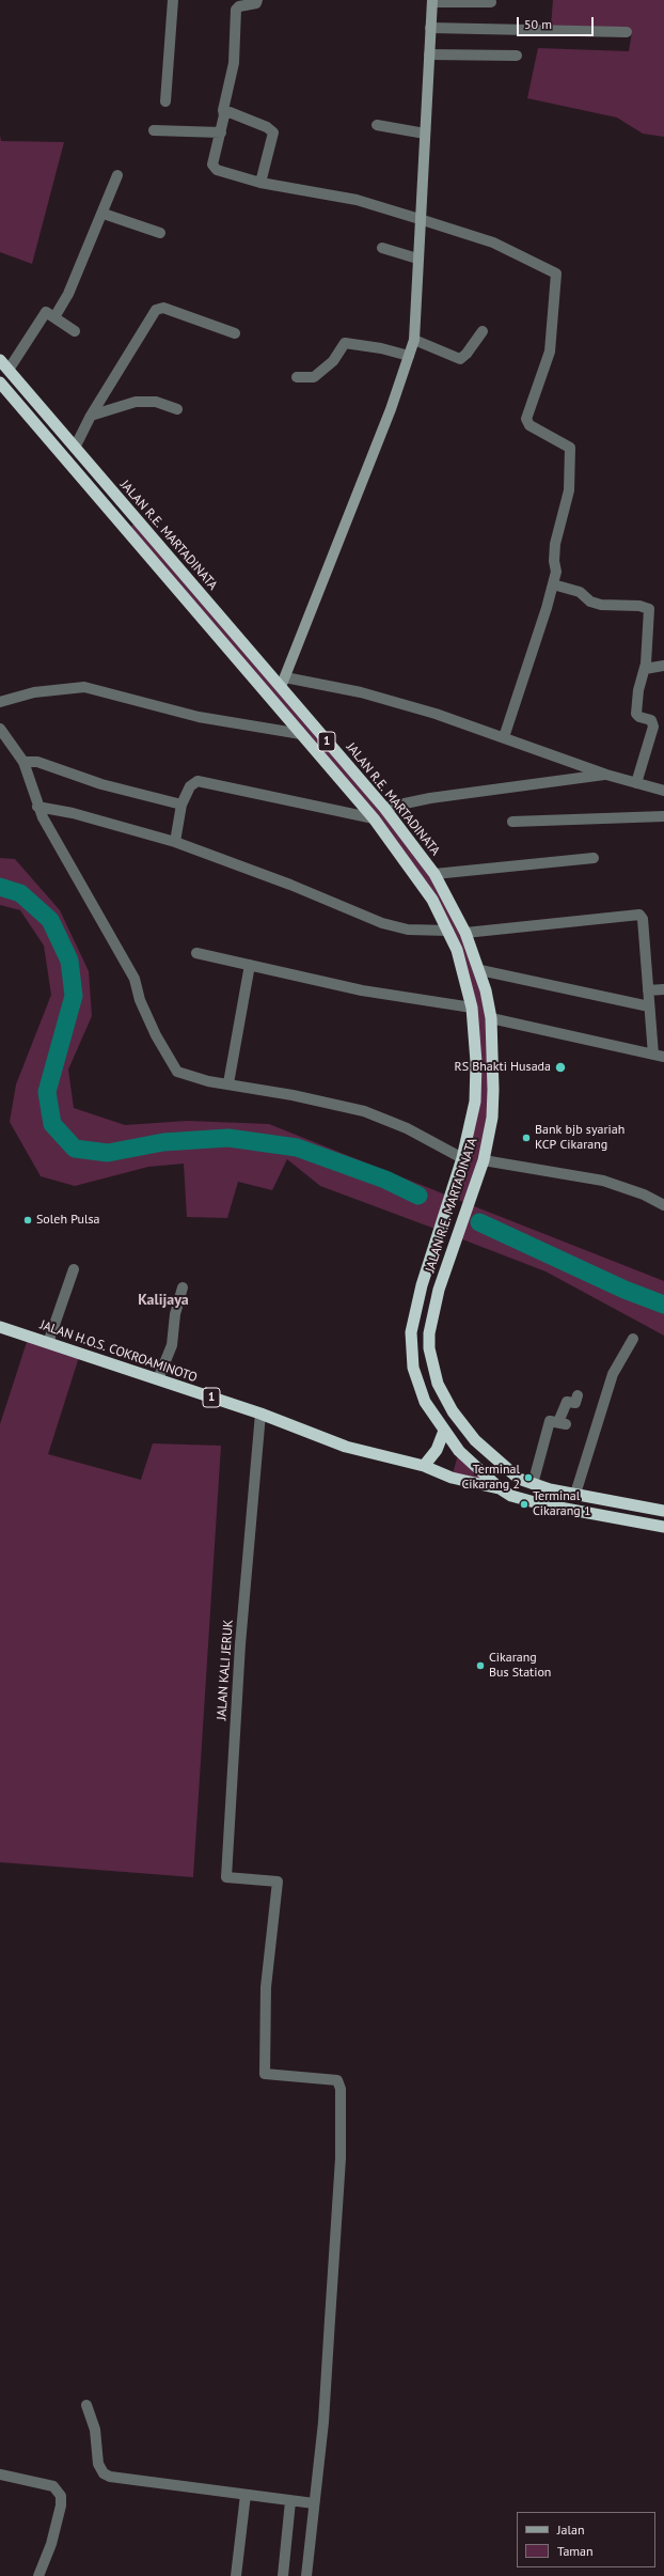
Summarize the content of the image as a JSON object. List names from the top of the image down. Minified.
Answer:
{"streets":{"highway":["JALAN R.E. MARTADINATA","1","JALAN H.O.S. COKROAMINOTO"],"street":["JALAN KALI JERUK"]},"crossings":[["JALAN R.E. MARTADINATA","1"],["JALAN R.E. MARTADINATA","JALAN H.O.S. COKROAMINOTO"],["1","JALAN H.O.S. COKROAMINOTO"],["JALAN H.O.S. COKROAMINOTO","JALAN KALI JERUK"]],"districts":["Kalijaya"],"places":["RS Bhakti Husada","Bank bjb syariah KCP Cikarang","Soleh Pulsa","Terminal Cikarang 2","Terminal Cikarang 1","Cikarang Bus Station"],"legend":["Jalan","Taman"],"scale_bar":"50 m"}
